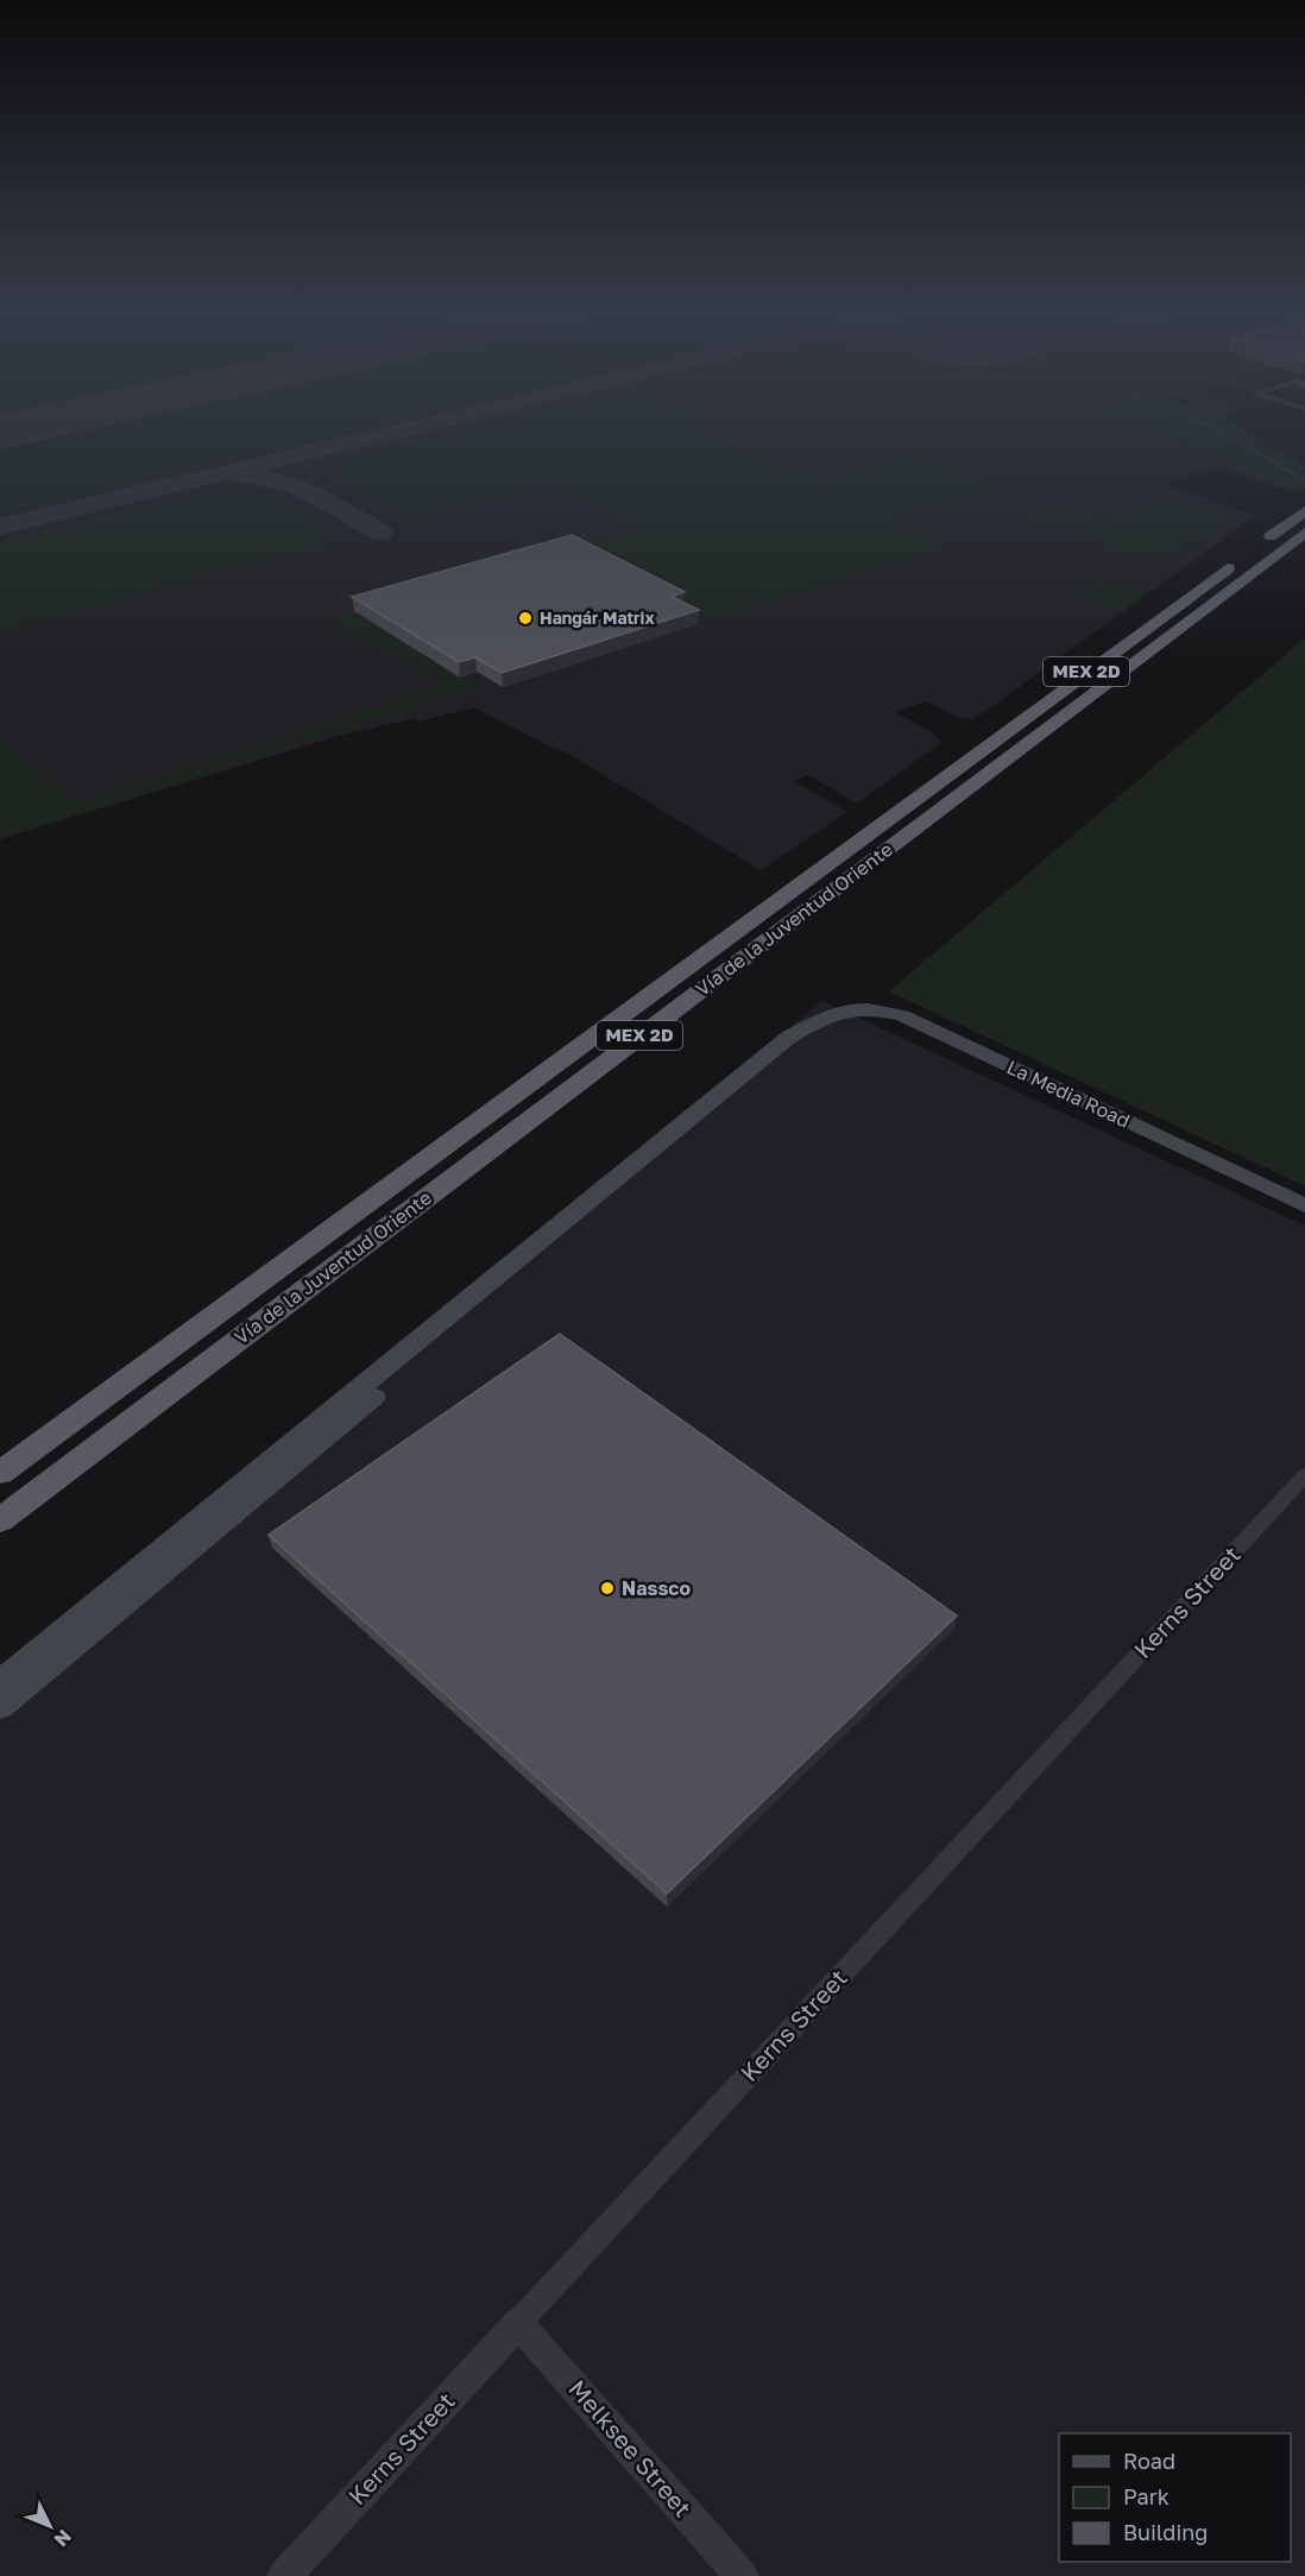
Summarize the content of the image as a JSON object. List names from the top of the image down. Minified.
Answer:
{"streets":{"highway":["MEX 2D","Vía de la Juventud Oriente"],"main road":["La Media Road"],"street":["Kerns Street","Melksee Street"]},"crossings":[["MEX 2D","Vía de la Juventud Oriente"],["Kerns Street","Melksee Street"]],"places":["Hangár Matrix","Nassco"],"legend":["Road","Park","Building"],"north":"bottom right"}
